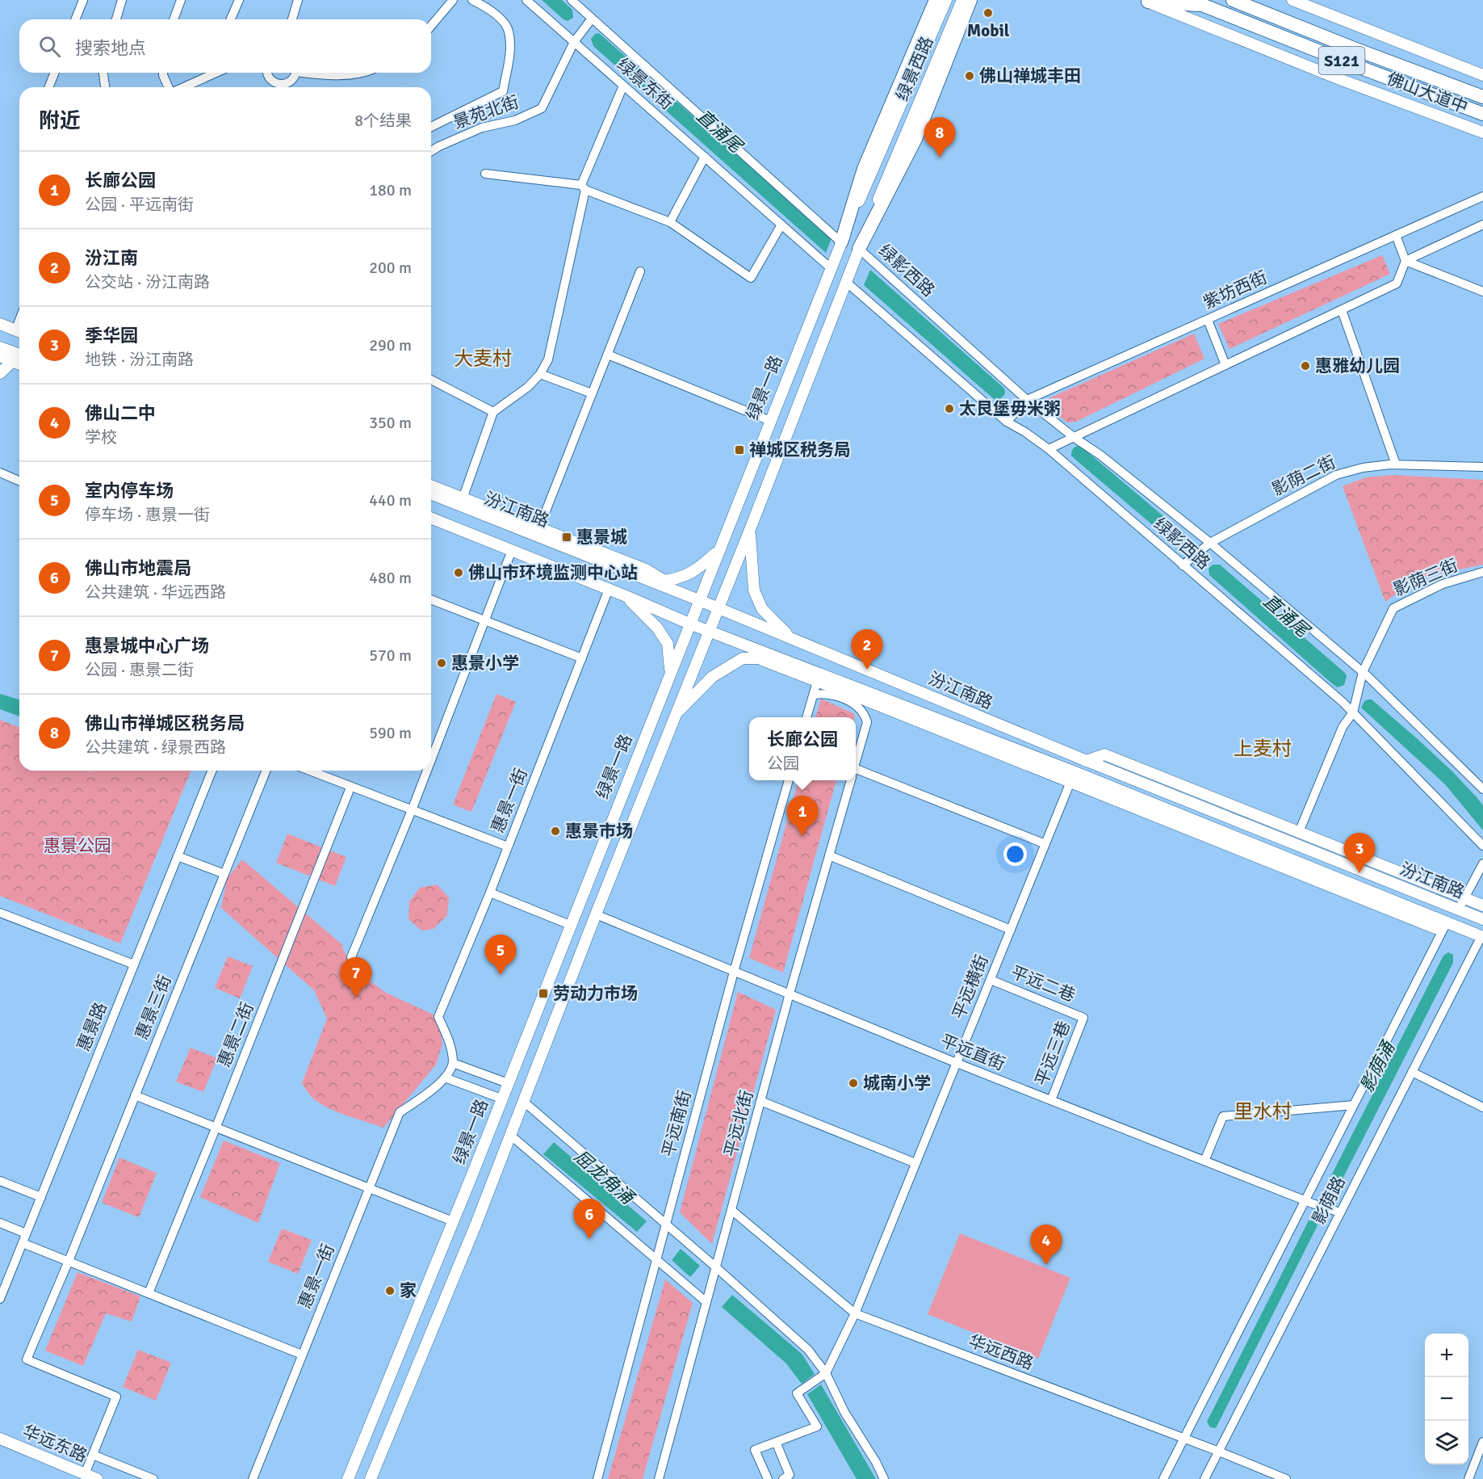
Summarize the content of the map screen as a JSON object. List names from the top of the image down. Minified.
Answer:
{"streets":{"highway":["S121","佛山大道中"],"main road":["绿景西路","绿景一路","汾江南路","华远东路"],"street":["绿景东街","景苑北街","绿影西路","紫坊西街","影荫二街","影荫三街","惠景一街","平远二巷","平远横街","惠景三街","惠景路","惠景二街","平远直街","平远三巷","平远南街","平远北街","影荫路","华远西路"]},"crossings":[["绿景西路","绿影西路"],["绿景西路","绿景一路"],["绿景东街","景苑北街"],["绿景东街","绿景一路"],["绿影西路","紫坊西街"],["绿影西路","影荫二街"],["绿影西路","影荫三街"],["绿景一路","汾江南路"],["汾江南路","平远横街"],["汾江南路","影荫路"],["平远二巷","平远横街"],["平远二巷","平远三巷"],["平远横街","平远直街"],["平远横街","华远西路"],["平远直街","平远三巷"],["平远直街","平远南街"],["平远直街","平远北街"],["平远直街","影荫路"],["平远北街","华远西路"],["影荫路","华远西路"]],"districts":["大麦村","上麦村","里水村"],"water":["直涌尾","影荫涌","屈龙角涌"],"parks":["惠景公园"],"places":{"other":["Mobil","佛山禅城丰田","惠雅幼儿园","太艮堡毋米粥","佛山市环境监测中心站","惠景小学","惠景市场","城南小学","家"],"transit":["禅城区税务局","惠景城","劳动力市场"]},"page":{"search":"搜索地点","heading":["附近","8个结果"],"pins":["8","2","1","3","5","7","6","4"],"list":[{"mark":"1","name":"长廊公园","note":"公园 · 平远南街","value":"180 m"},{"mark":"2","name":"汾江南","note":"公交站 · 汾江南路","value":"200 m"},{"mark":"3","name":"季华园","note":"地铁 · 汾江南路","value":"290 m"},{"mark":"4","name":"佛山二中","note":"学校","value":"350 m"},{"mark":"5","name":"室内停车场","note":"停车场 · 惠景一街","value":"440 m"},{"mark":"6","name":"佛山市地震局","note":"公共建筑 · 华远西路","value":"480 m"},{"mark":"7","name":"惠景城中心广场","note":"公园 · 惠景二街","value":"570 m"},{"mark":"8","name":"佛山市禅城区税务局","note":"公共建筑 · 绿景西路","value":"590 m"}],"popup":["长廊公园","公园"],"map_buttons":["+","−"]}}
